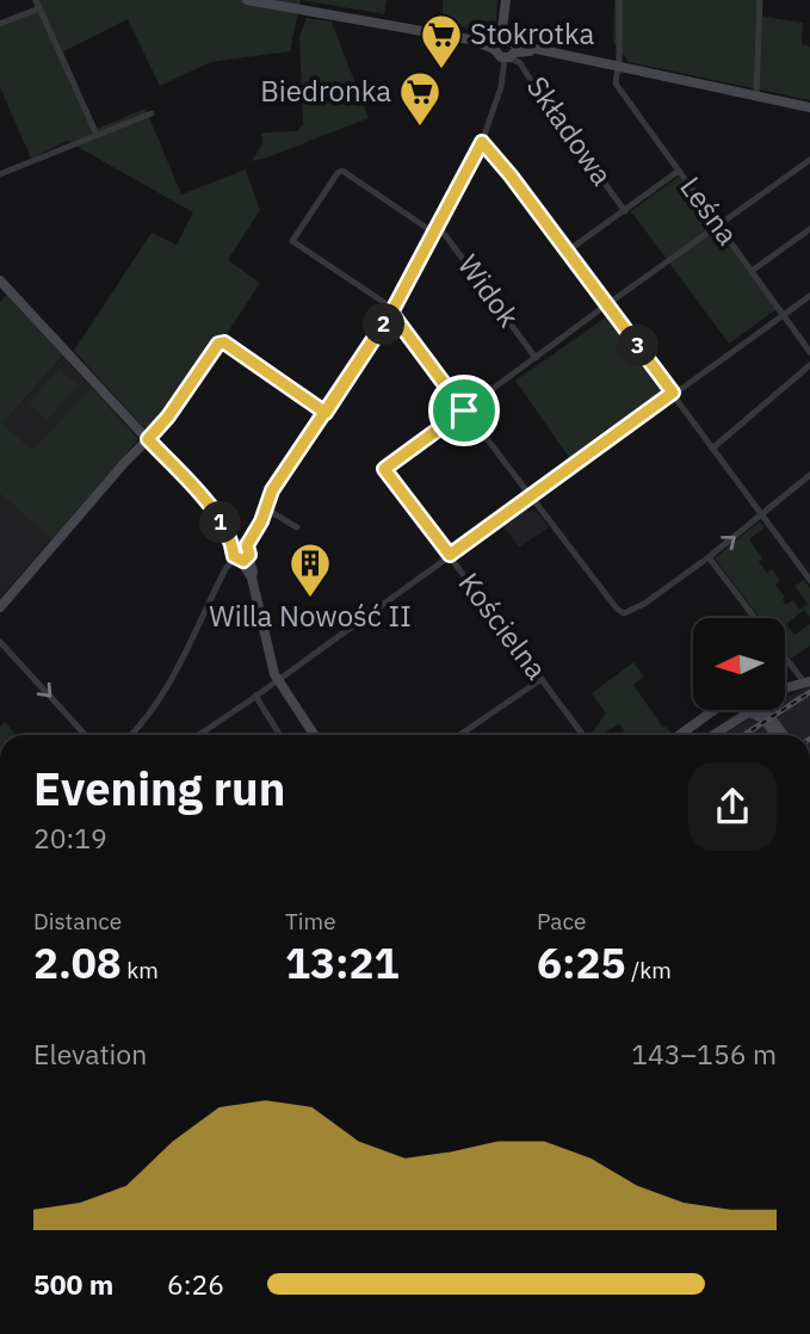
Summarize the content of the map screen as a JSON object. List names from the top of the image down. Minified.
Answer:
{"streets":{"street":["Składowa","Leśna","Widok","Kościelna"]},"places":{"supermarket":["Stokrotka","Biedronka"],"building":["Willa Nowość II"]},"north":"left","page":{"pins":["2","3","1"],"heading":["Evening run","20:19"],"stats":[["Distance","2.08 km"],["Time","13:21"],["Pace","6:25 /km"]],"chart":["Elevation","143–156 m"],"list":[{"name":"500 m","note":"6:26"}]}}
